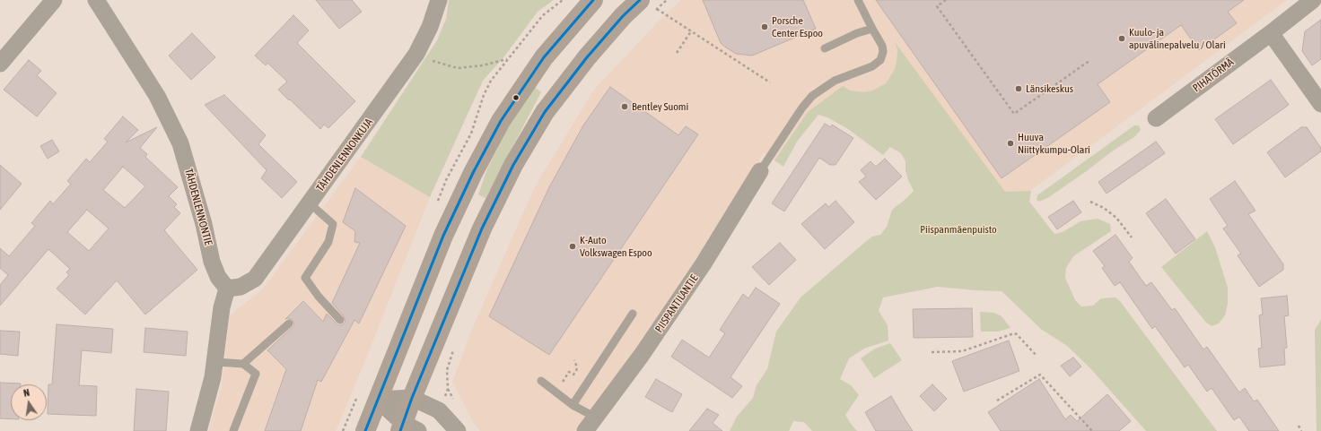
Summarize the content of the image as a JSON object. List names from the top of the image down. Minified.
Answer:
{"streets":{"street":["PIHATÖRMÄ","TÄHDENLENNONKUJA","TÄHDENLENNONTIE","PIISPANTILANTIE"]},"crossings":[["TÄHDENLENNONKUJA","TÄHDENLENNONTIE"]],"parks":["Piispanmäenpuisto"],"places":["Porsche Center Espoo","Kuulo- ja apuvälinepalvelu / Olari","Länsikeskus","Bentley Suomi","Huuva Niittykumpu-Olari","K-Auto Volkswagen Espoo"],"north":"top"}
